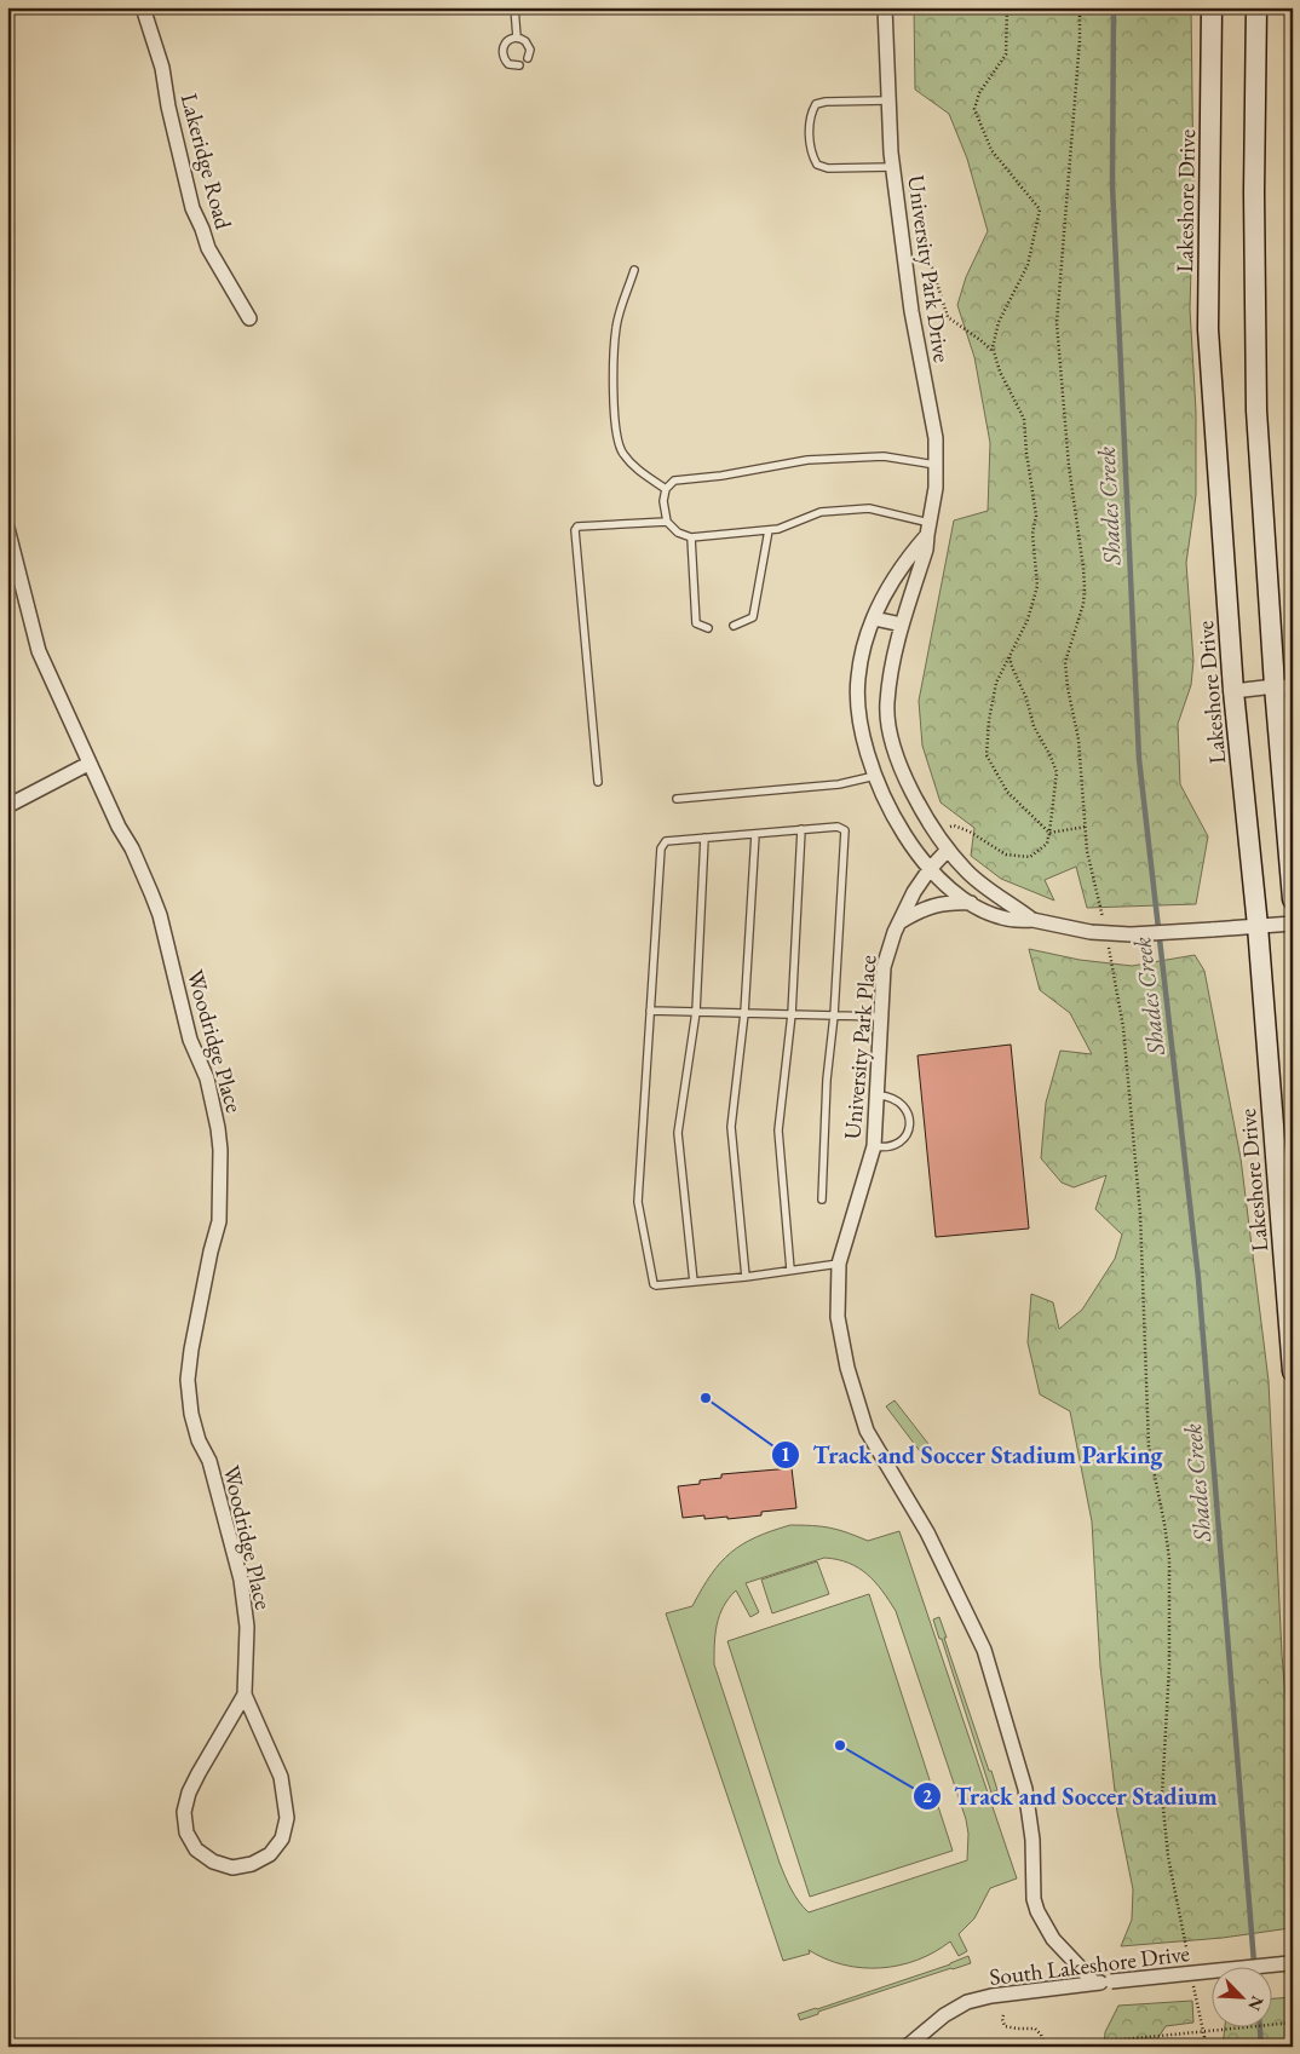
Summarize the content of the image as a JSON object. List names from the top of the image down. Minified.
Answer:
{"streets":{"main road":["Lakeshore Drive"],"street":["Lakeridge Road","University Park Drive","Woodridge Place","University Park Place","South Lakeshore Drive"]},"crossings":[["Lakeshore Drive","University Park Drive"],["University Park Drive","University Park Place"],["University Park Place","South Lakeshore Drive"]],"water":["Shades Creek"],"places":["Track and Soccer Stadium Parking","Track and Soccer Stadium"],"north":"bottom right"}
